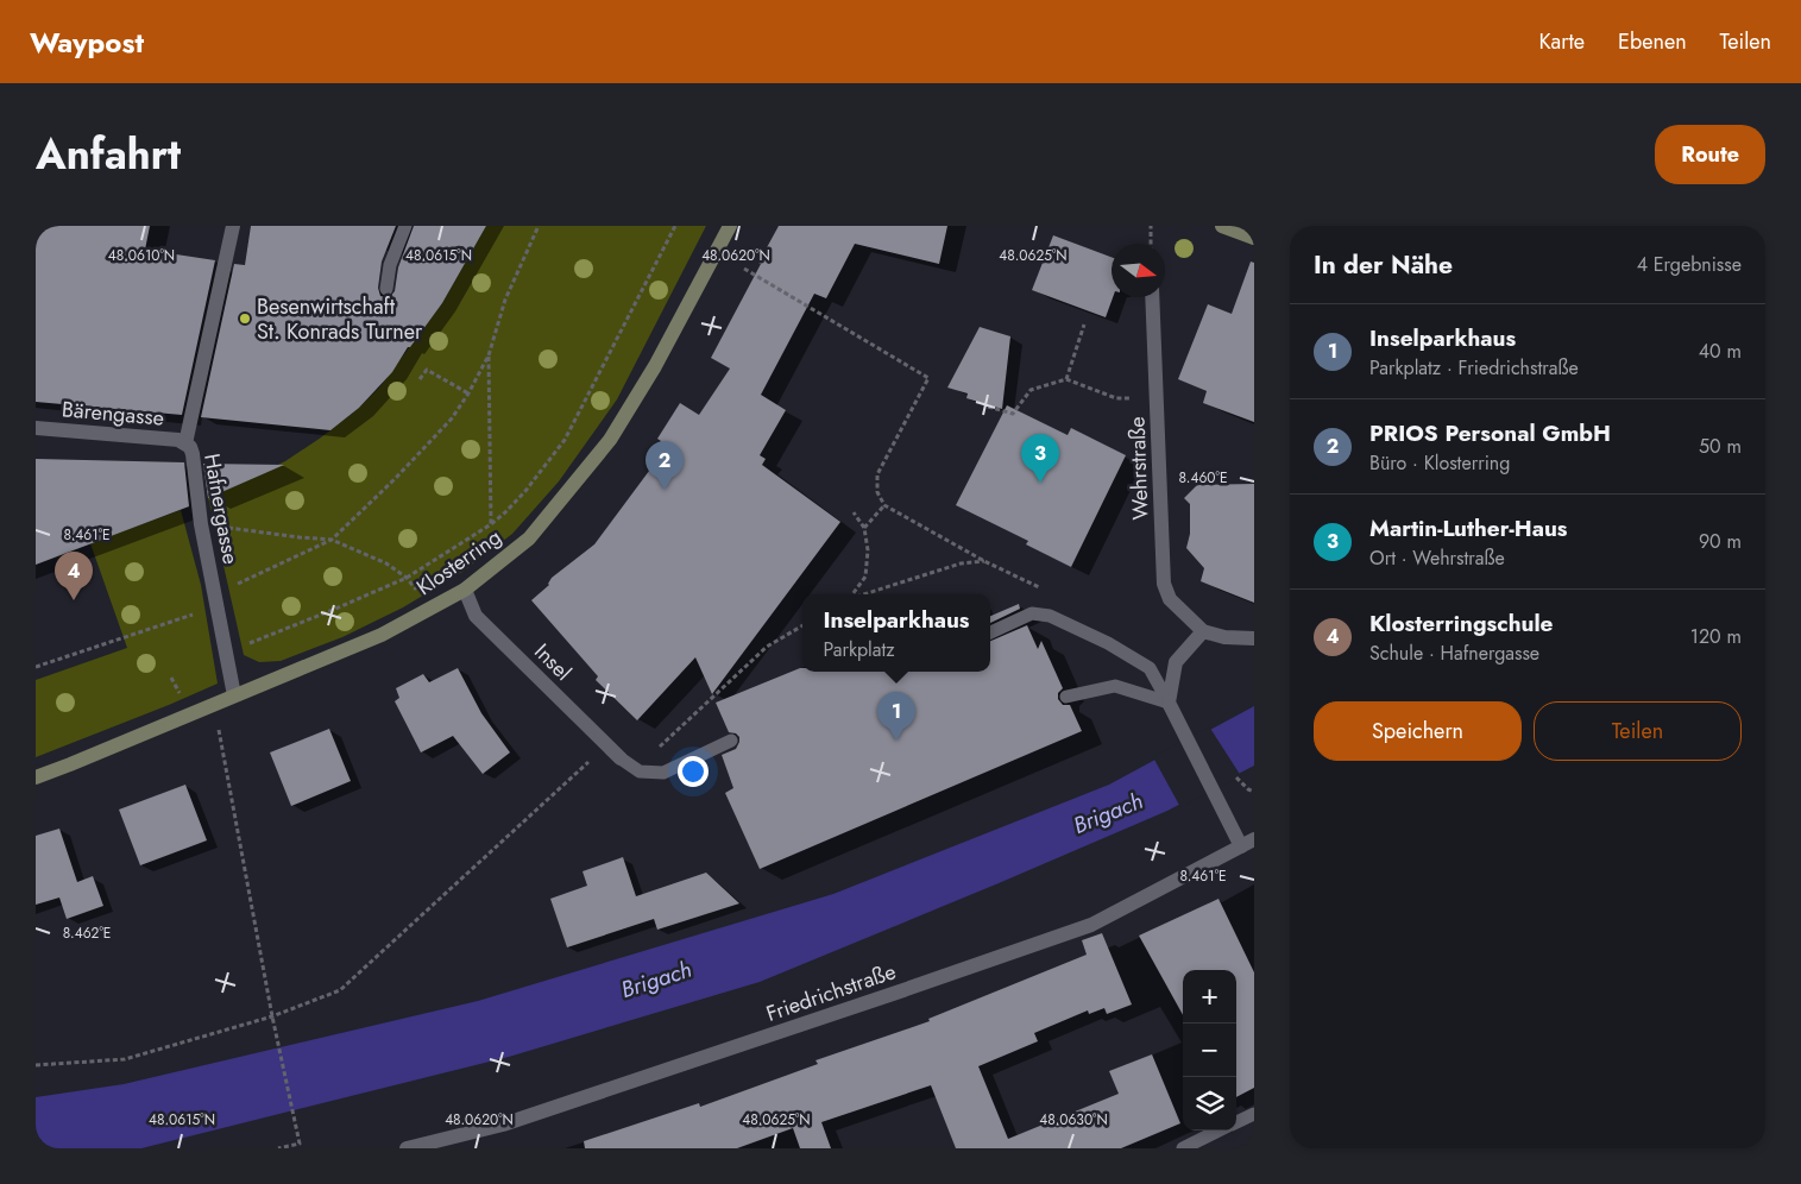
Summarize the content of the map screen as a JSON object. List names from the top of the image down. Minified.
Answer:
{"streets":{"main road":["Klosterring"],"street":["Bärengasse","Wehrstraße","Hafnergasse","Insel","Friedrichstraße"]},"crossings":[["Bärengasse","Hafnergasse"],["Hafnergasse","Klosterring"],["Klosterring","Insel"]],"water":["Brigach"],"places":["Besenwirtschaft St. Konrads Turner"],"north":"right","page":{"header":"Waypost","nav":["Karte","Ebenen","Teilen"],"title":"Anfahrt","buttons":["Route",["Speichern","Teilen"]],"heading":["In der Nähe","4 Ergebnisse"],"list":[{"mark":"1","name":"Inselparkhaus","note":"Parkplatz · Friedrichstraße","value":"40 m"},{"mark":"2","name":"PRIOS Personal GmbH","note":"Büro · Klosterring","value":"50 m"},{"mark":"3","name":"Martin-Luther-Haus","note":"Ort · Wehrstraße","value":"90 m"},{"mark":"4","name":"Klosterringschule","note":"Schule · Hafnergasse","value":"120 m"}],"pins":["3","2","4","1"],"popup":["Inselparkhaus","Parkplatz"],"map_buttons":["+","−"]},"coordinates":["48.0610°N","48.0615°N","48.0620°N","48.0625°N","8.460°E","8.461°E","8.462°E","48.0630°N"]}
